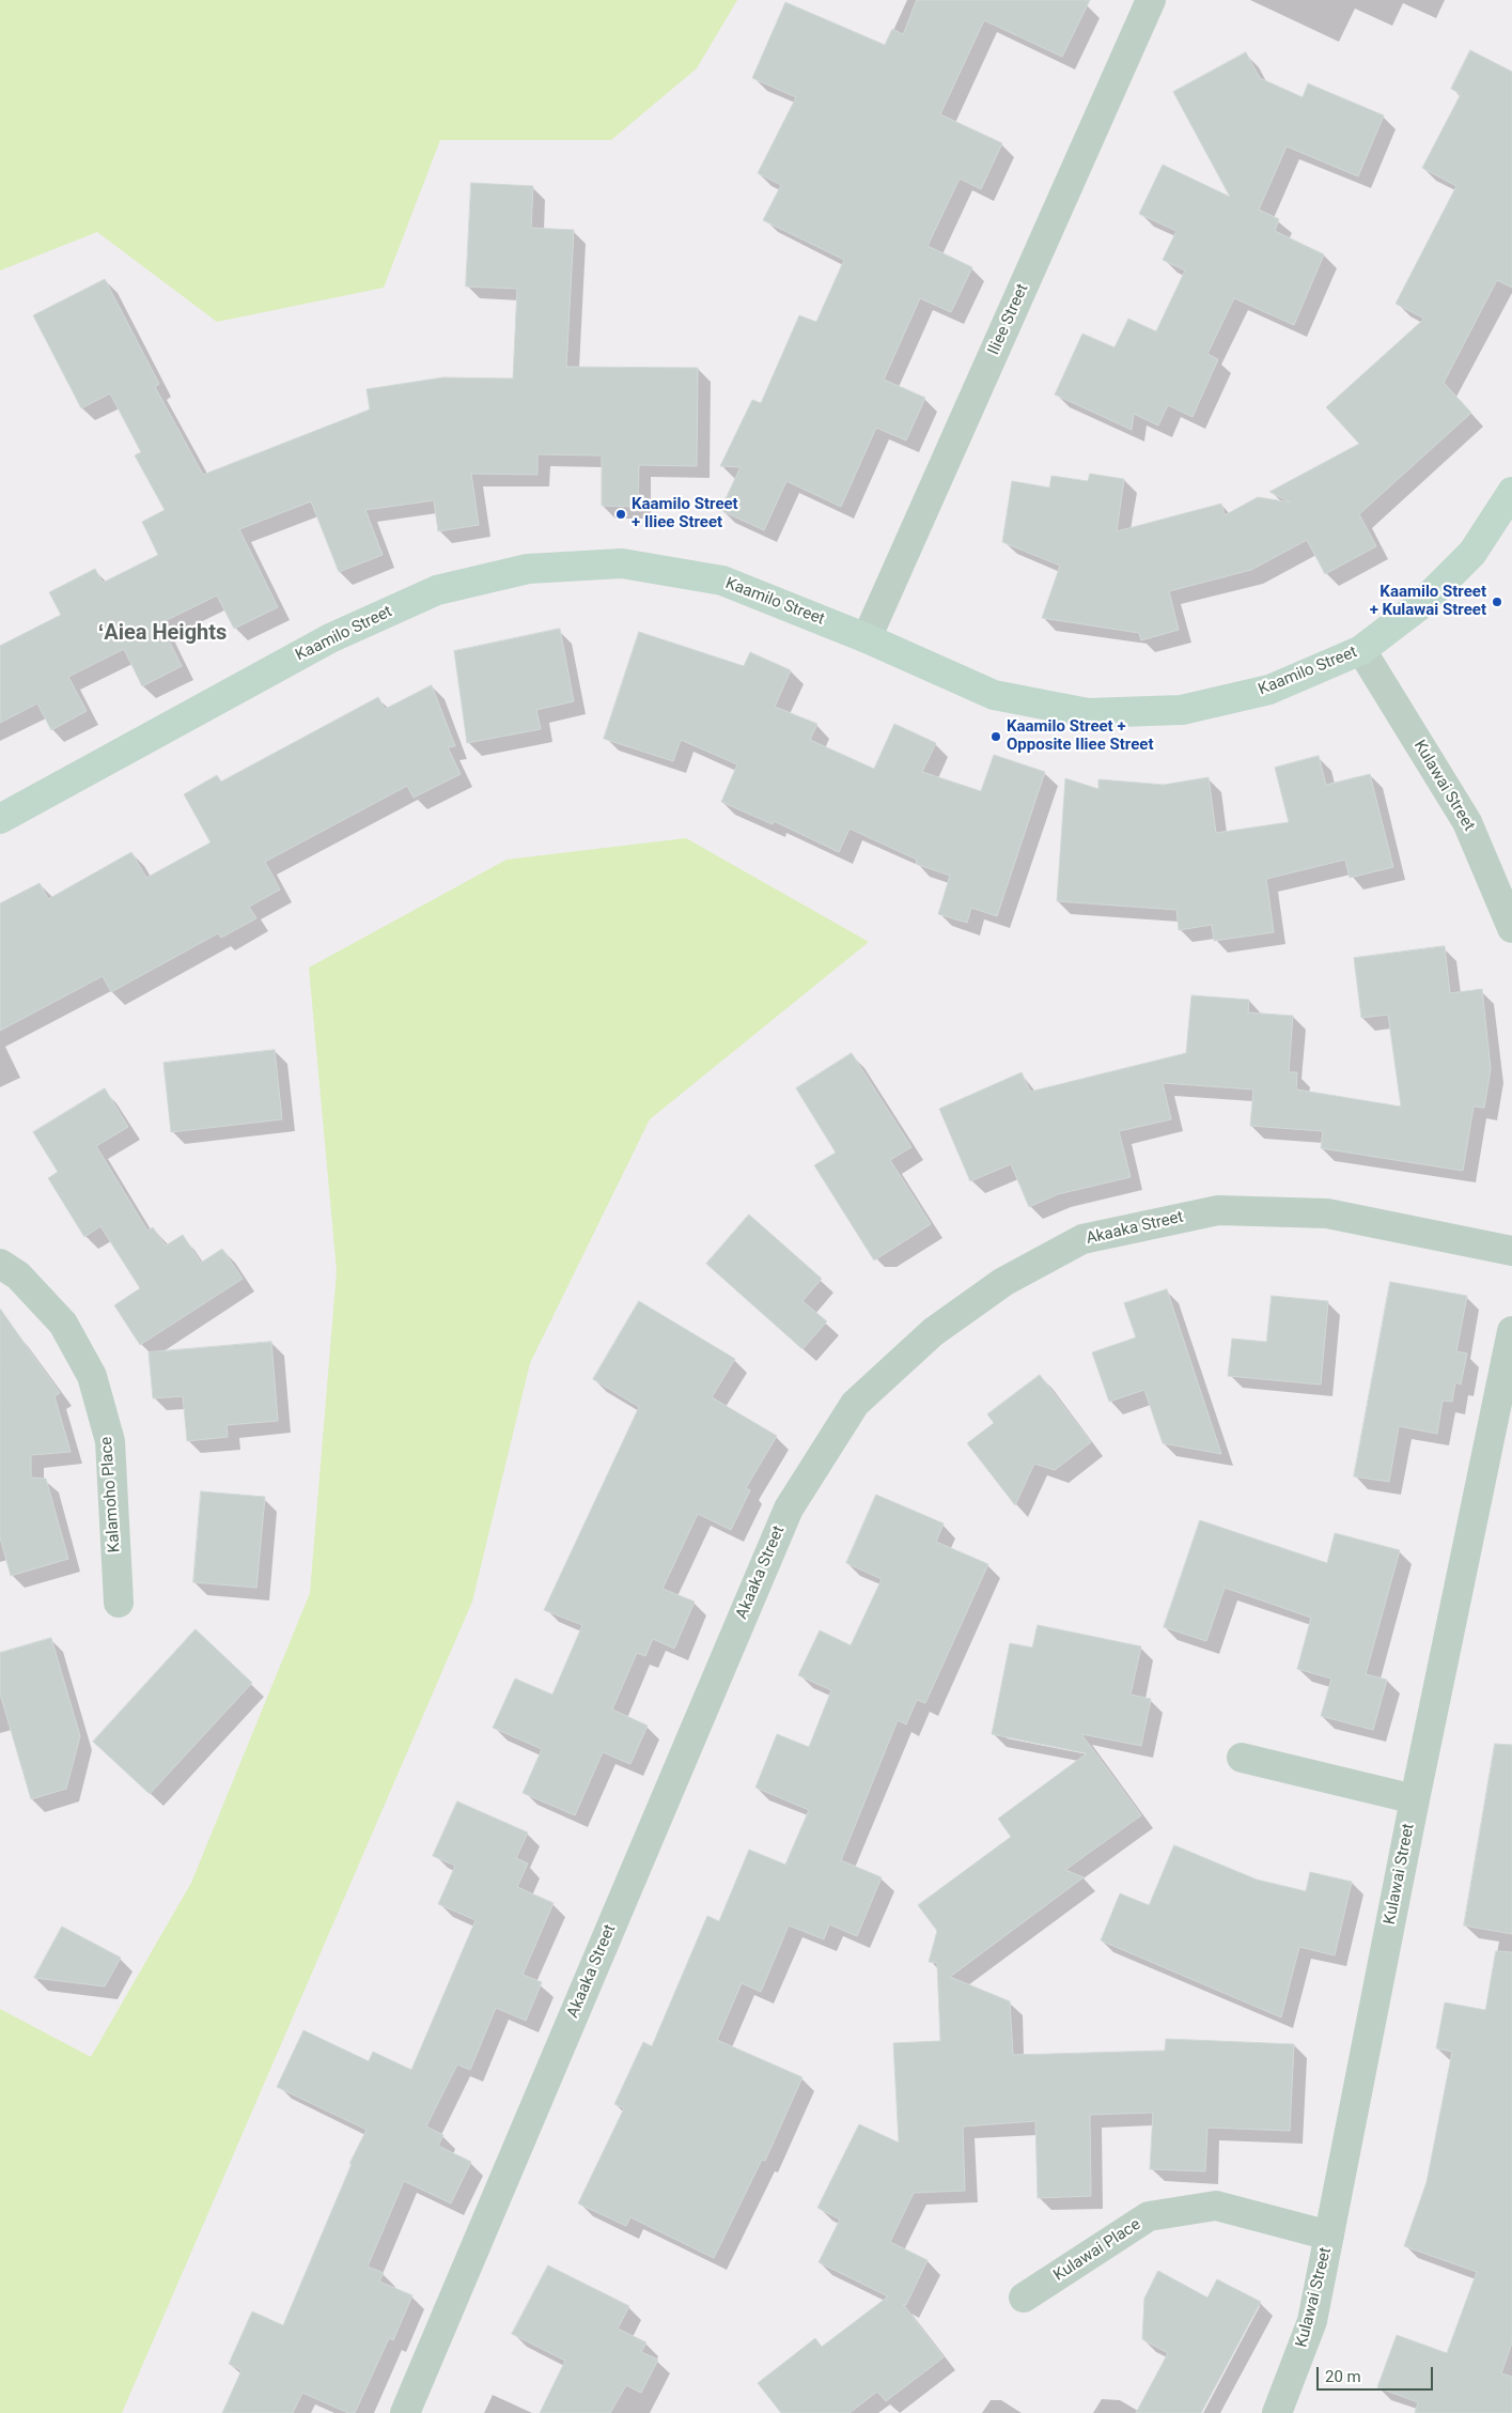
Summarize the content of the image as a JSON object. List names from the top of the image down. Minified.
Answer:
{"streets":{"street":["Iliee Street","Kaamilo Street","Kulawai Street","Akaaka Street","Kalamoho Place","Kulawai Place"]},"crossings":[["Iliee Street","Kaamilo Street"],["Kaamilo Street","Kulawai Street"],["Kulawai Street","Kulawai Place"]],"districts":["ʻAiea Heights"],"places":["Kaamilo Street + Iliee Street","Kaamilo Street + Kulawai Street","Kaamilo Street + Opposite Iliee Street"],"scale_bar":"20 m"}
